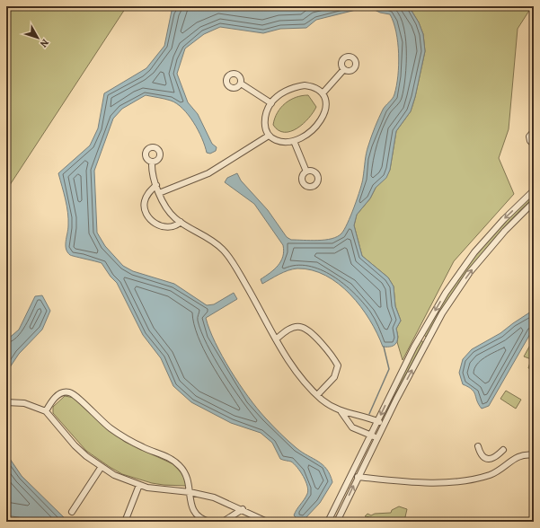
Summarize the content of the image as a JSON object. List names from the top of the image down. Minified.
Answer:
{"north":"bottom right"}
